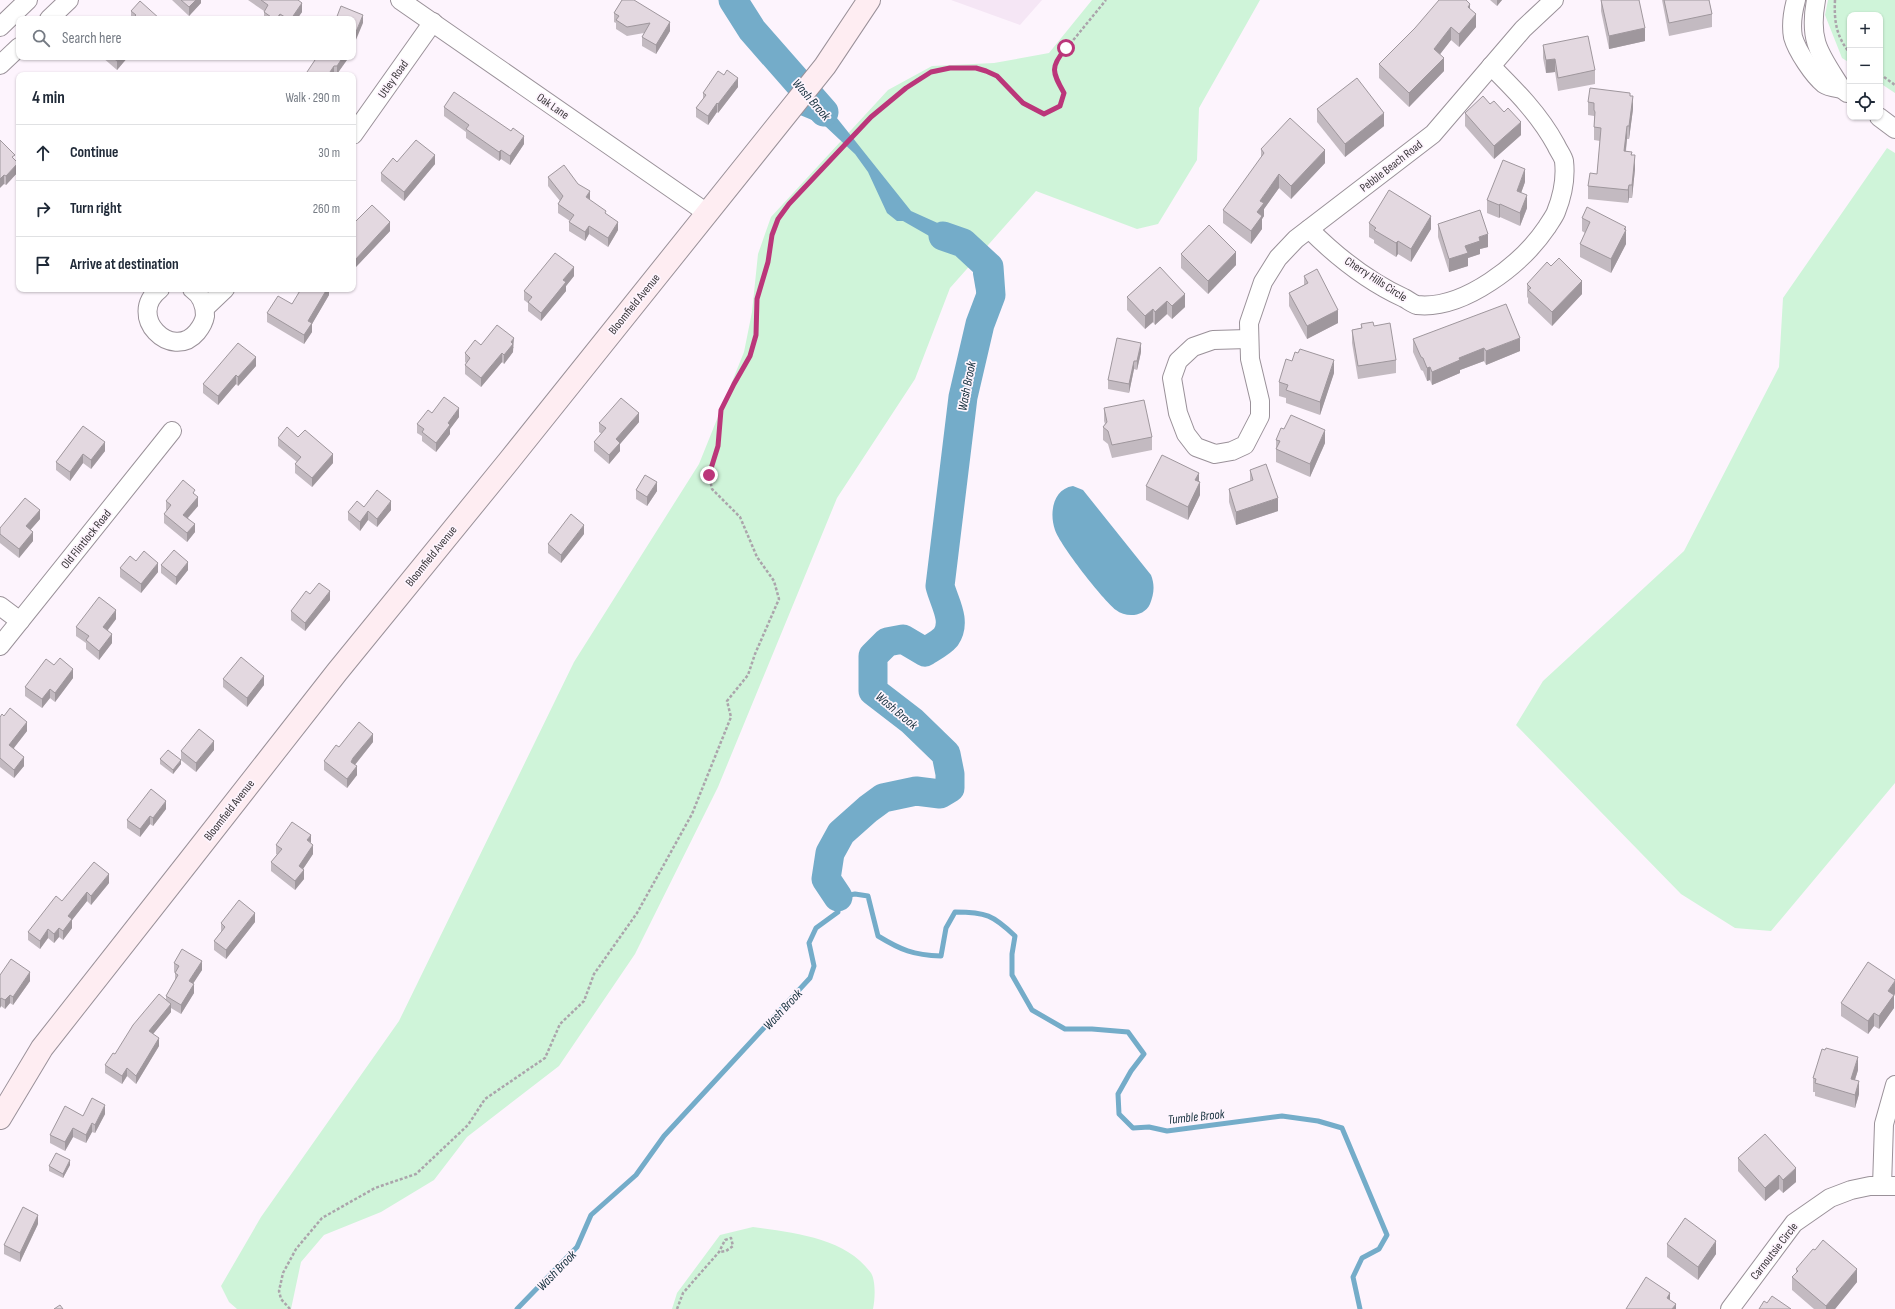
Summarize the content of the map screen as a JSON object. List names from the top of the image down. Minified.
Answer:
{"streets":{"main road":["Bloomfield Avenue"],"street":["Utley Road","Oak Lane","Pebble Beach Road","Cherry Hills Circle","Old Flintlock Road","Carnoutsie Circle"]},"crossings":[["Utley Road","Oak Lane"],["Oak Lane","Bloomfield Avenue"],["Pebble Beach Road","Cherry Hills Circle"]],"water":["Wash Brook","Tumble Brook"],"page":{"map_buttons":["+","−"],"search":"Search here","heading":["4 min","Walk · 290 m"],"list":[["Continue","30 m"],["Turn right","260 m"],"Arrive at destination"]}}
